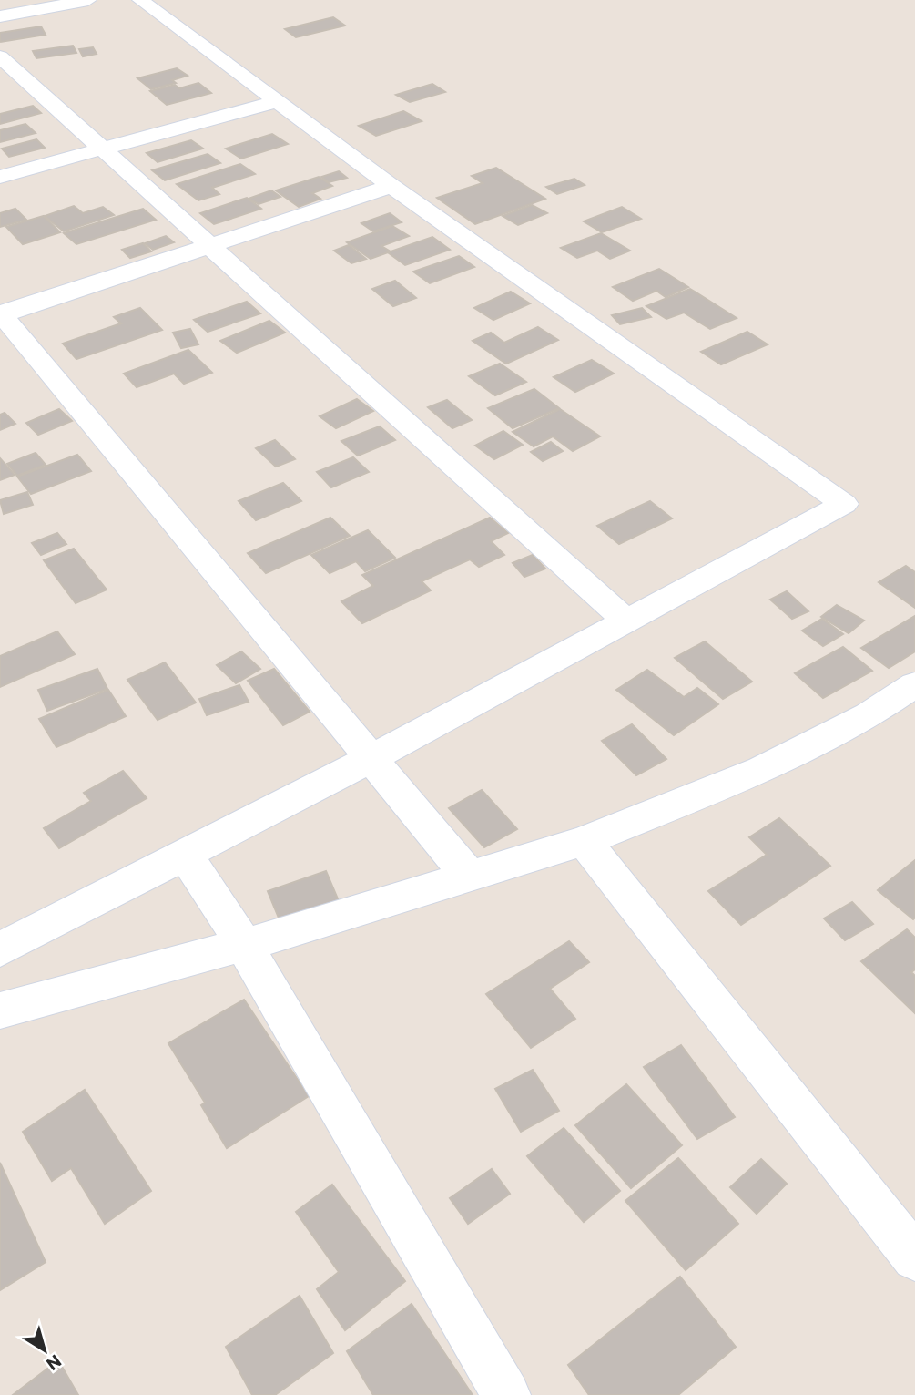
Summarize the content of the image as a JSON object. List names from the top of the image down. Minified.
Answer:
{"north":"bottom right"}
